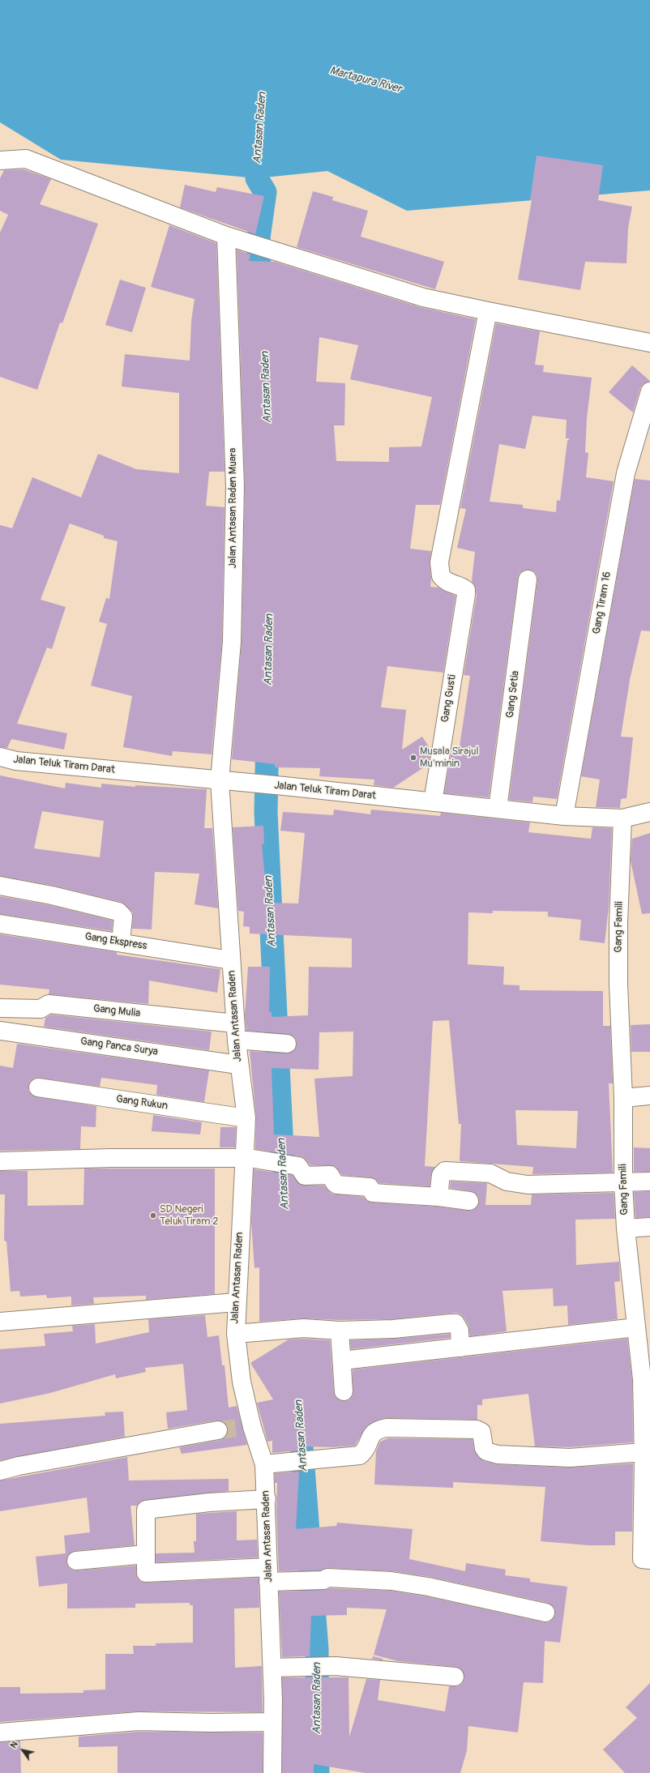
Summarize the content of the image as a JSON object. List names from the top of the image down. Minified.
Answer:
{"streets":{"street":["Jalan Antasan Raden Muara","Gang Tiram 16","Gang Setia","Gang Gusti","Jalan Teluk Tiram Darat","Gang Famili","Gang Ekspress","Gang Mulia","Jalan Antasan Raden","Gang Panca Surya","Gang Rukun"]},"crossings":[["Jalan Antasan Raden Muara","Jalan Teluk Tiram Darat"],["Jalan Antasan Raden Muara","Jalan Antasan Raden"],["Gang Tiram 16","Jalan Teluk Tiram Darat"],["Gang Setia","Jalan Teluk Tiram Darat"],["Gang Gusti","Jalan Teluk Tiram Darat"],["Jalan Teluk Tiram Darat","Gang Famili"],["Jalan Teluk Tiram Darat","Jalan Antasan Raden"],["Gang Ekspress","Jalan Antasan Raden"],["Gang Mulia","Jalan Antasan Raden"],["Jalan Antasan Raden","Gang Panca Surya"],["Jalan Antasan Raden","Gang Rukun"]],"water":["Martapura River","Antasan Raden"],"places":["Musala Sirajul Mu'minin","SD Negeri Teluk Tiram 2"],"north":"top left"}
